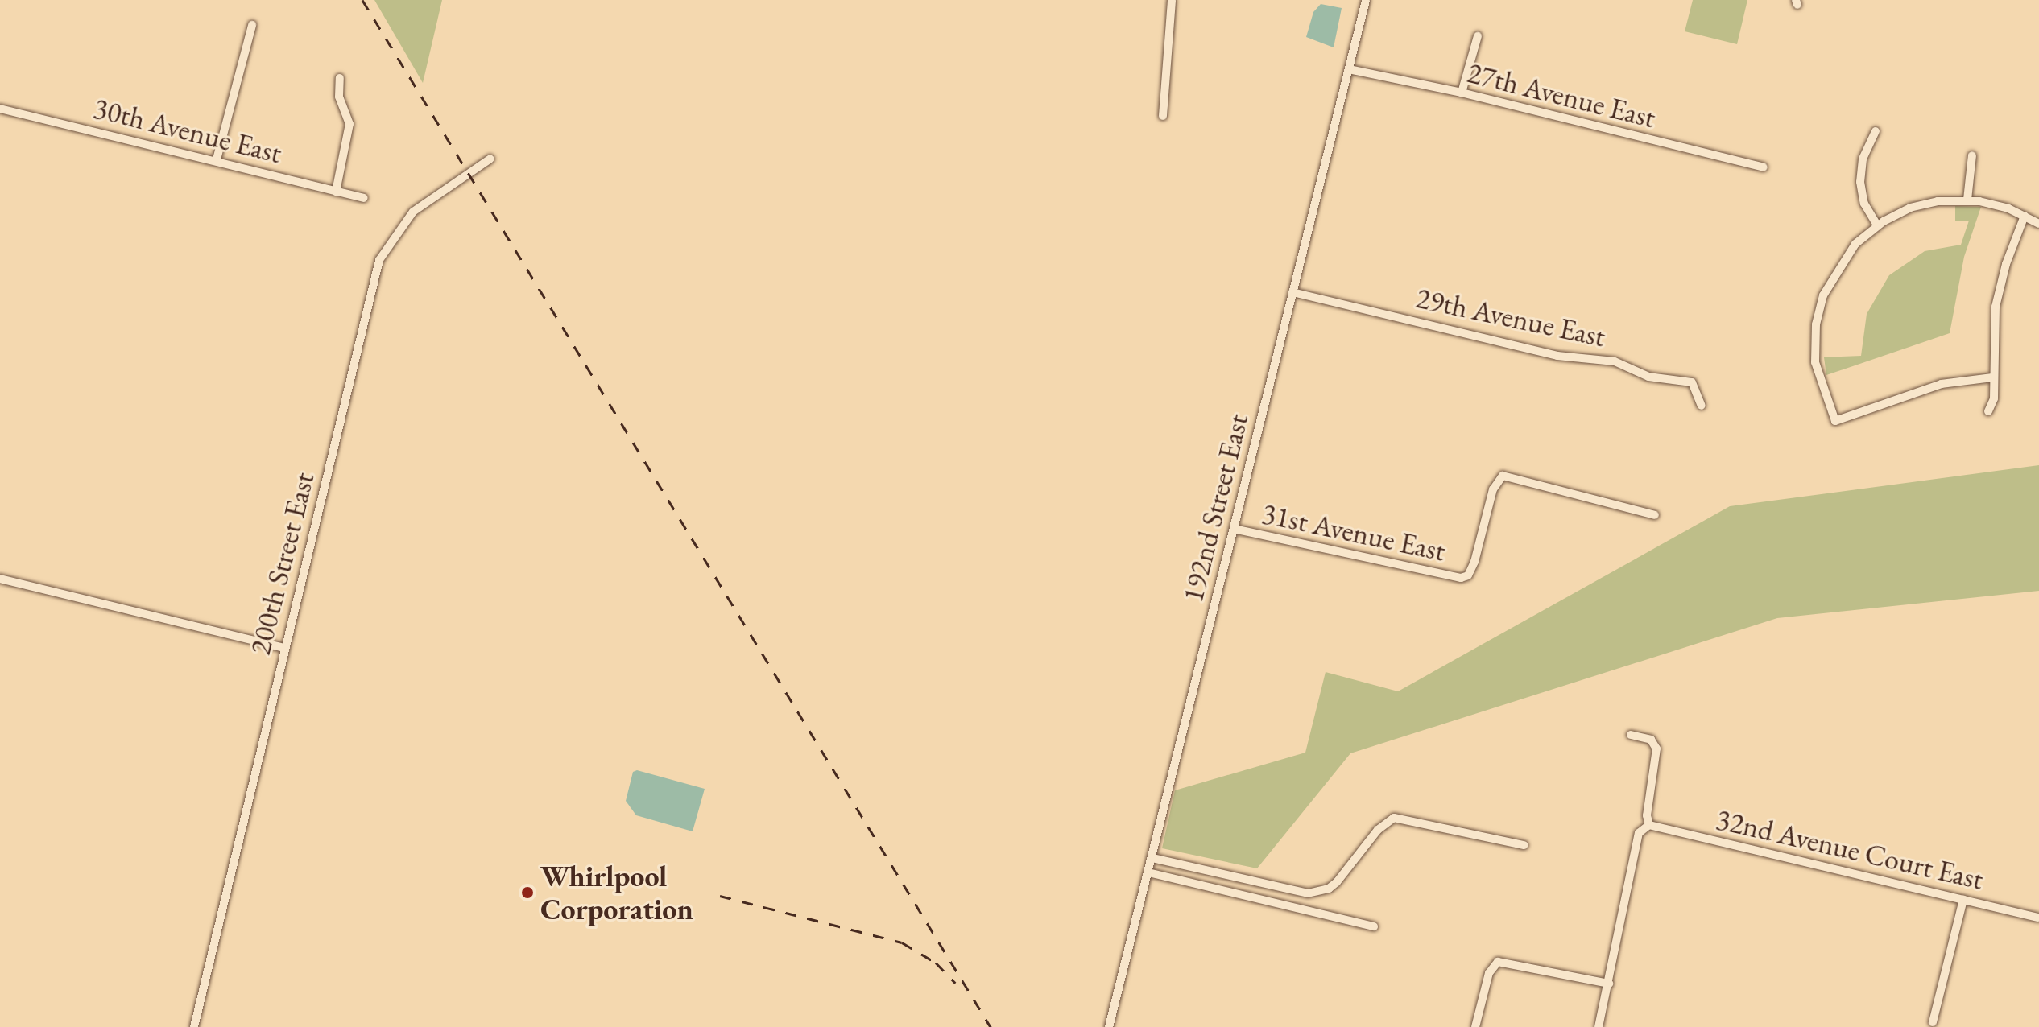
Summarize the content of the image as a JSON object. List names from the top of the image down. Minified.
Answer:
{"streets":{"street":["27th Avenue East","30th Avenue East","29th Avenue East","192nd Street East","31st Avenue East","200th Street East","32nd Avenue Court East"]},"crossings":[["27th Avenue East","192nd Street East"],["29th Avenue East","192nd Street East"],["192nd Street East","31st Avenue East"]],"places":["Whirlpool Corporation"]}
